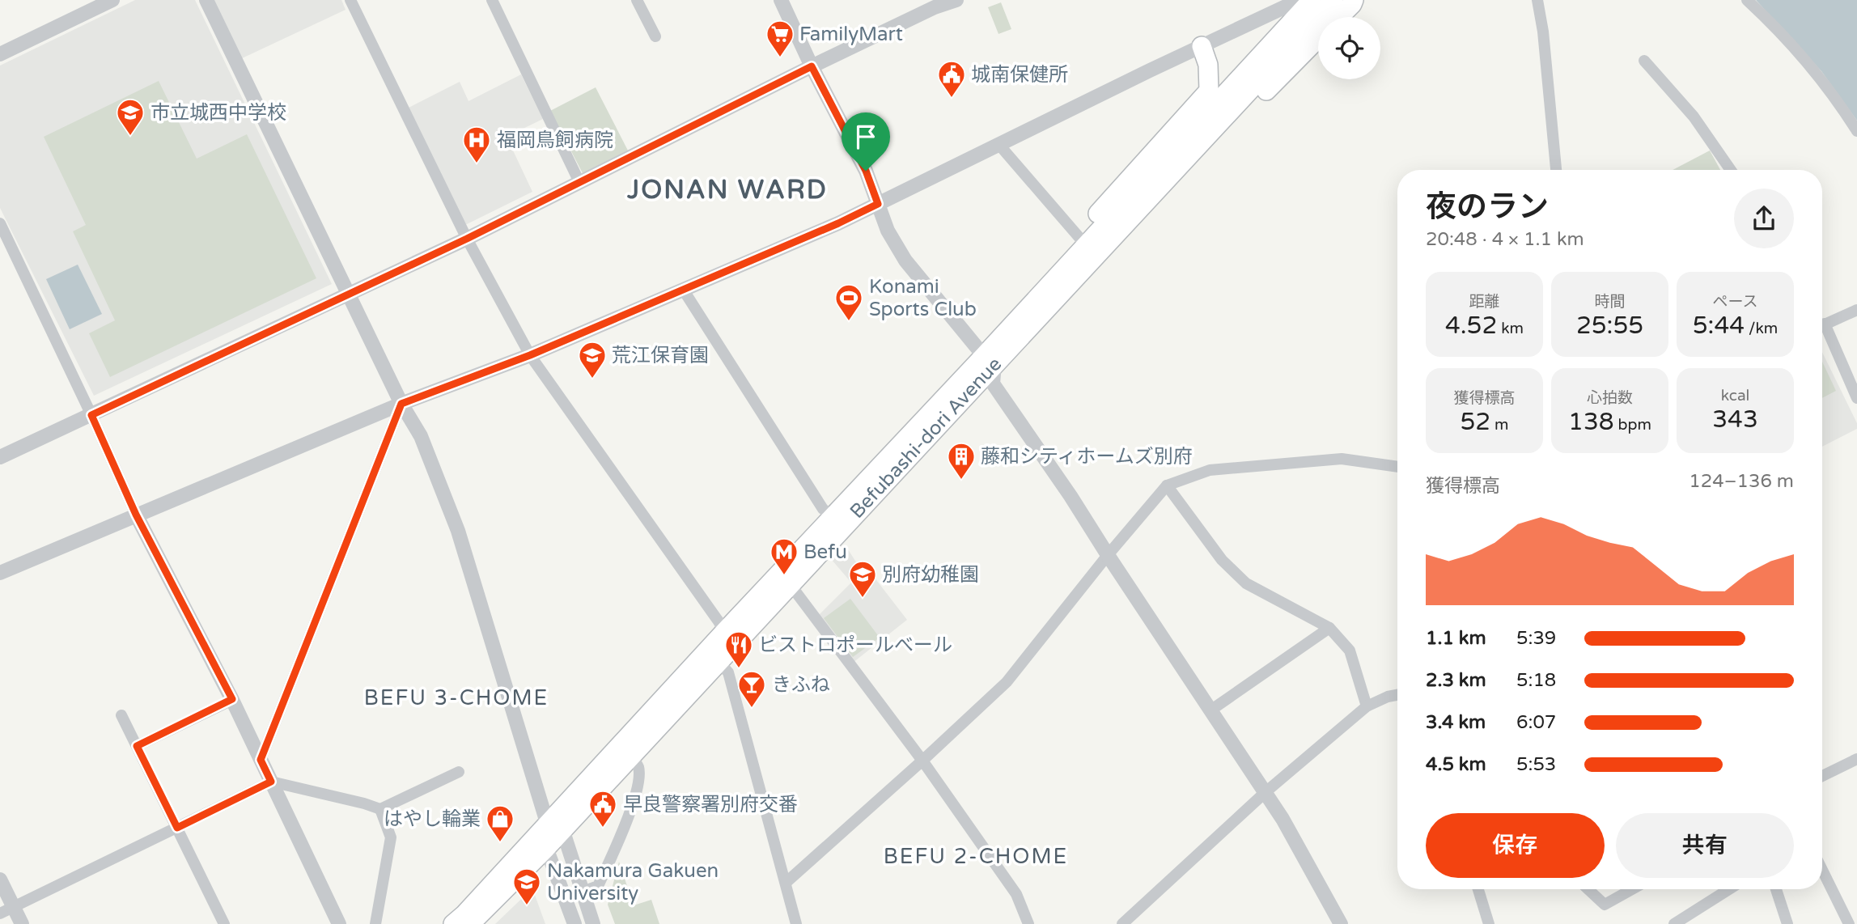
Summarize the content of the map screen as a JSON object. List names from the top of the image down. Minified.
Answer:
{"streets":{"highway":["Befubashi-dori Avenue"]},"districts":["JONAN WARD","BEFU 3-CHOME","BEFU 2-CHOME"],"places":{"supermarket":["FamilyMart"],"public building":["城南保健所","早良警察署別府交番"],"school or university":["市立城西中学校","荒江保育園","別府幼稚園","Nakamura Gakuen University"],"hospital":["福岡鳥飼病院"],"sports":["Konami Sports Club"],"building":["藤和シティホームズ別府"],"metro station":["Befu"],"restaurant":["ビストロポールべール"],"bar":["きふね"],"shop":["はやし輪業"]},"page":{"heading":["夜のラン","20:48 · 4 × 1.1 km"],"stats":[["距離","4.52 km"],["時間","25:55"],["ペース","5:44 /km"],["獲得標高","52 m"],["心拍数","138 bpm"],["kcal","343"]],"chart":["獲得標高","124–136 m"],"list":[{"name":"1.1 km","note":"5:39"},{"name":"2.3 km","note":"5:18"},{"name":"3.4 km","note":"6:07"},{"name":"4.5 km","note":"5:53"}],"buttons":["保存","共有"]}}
